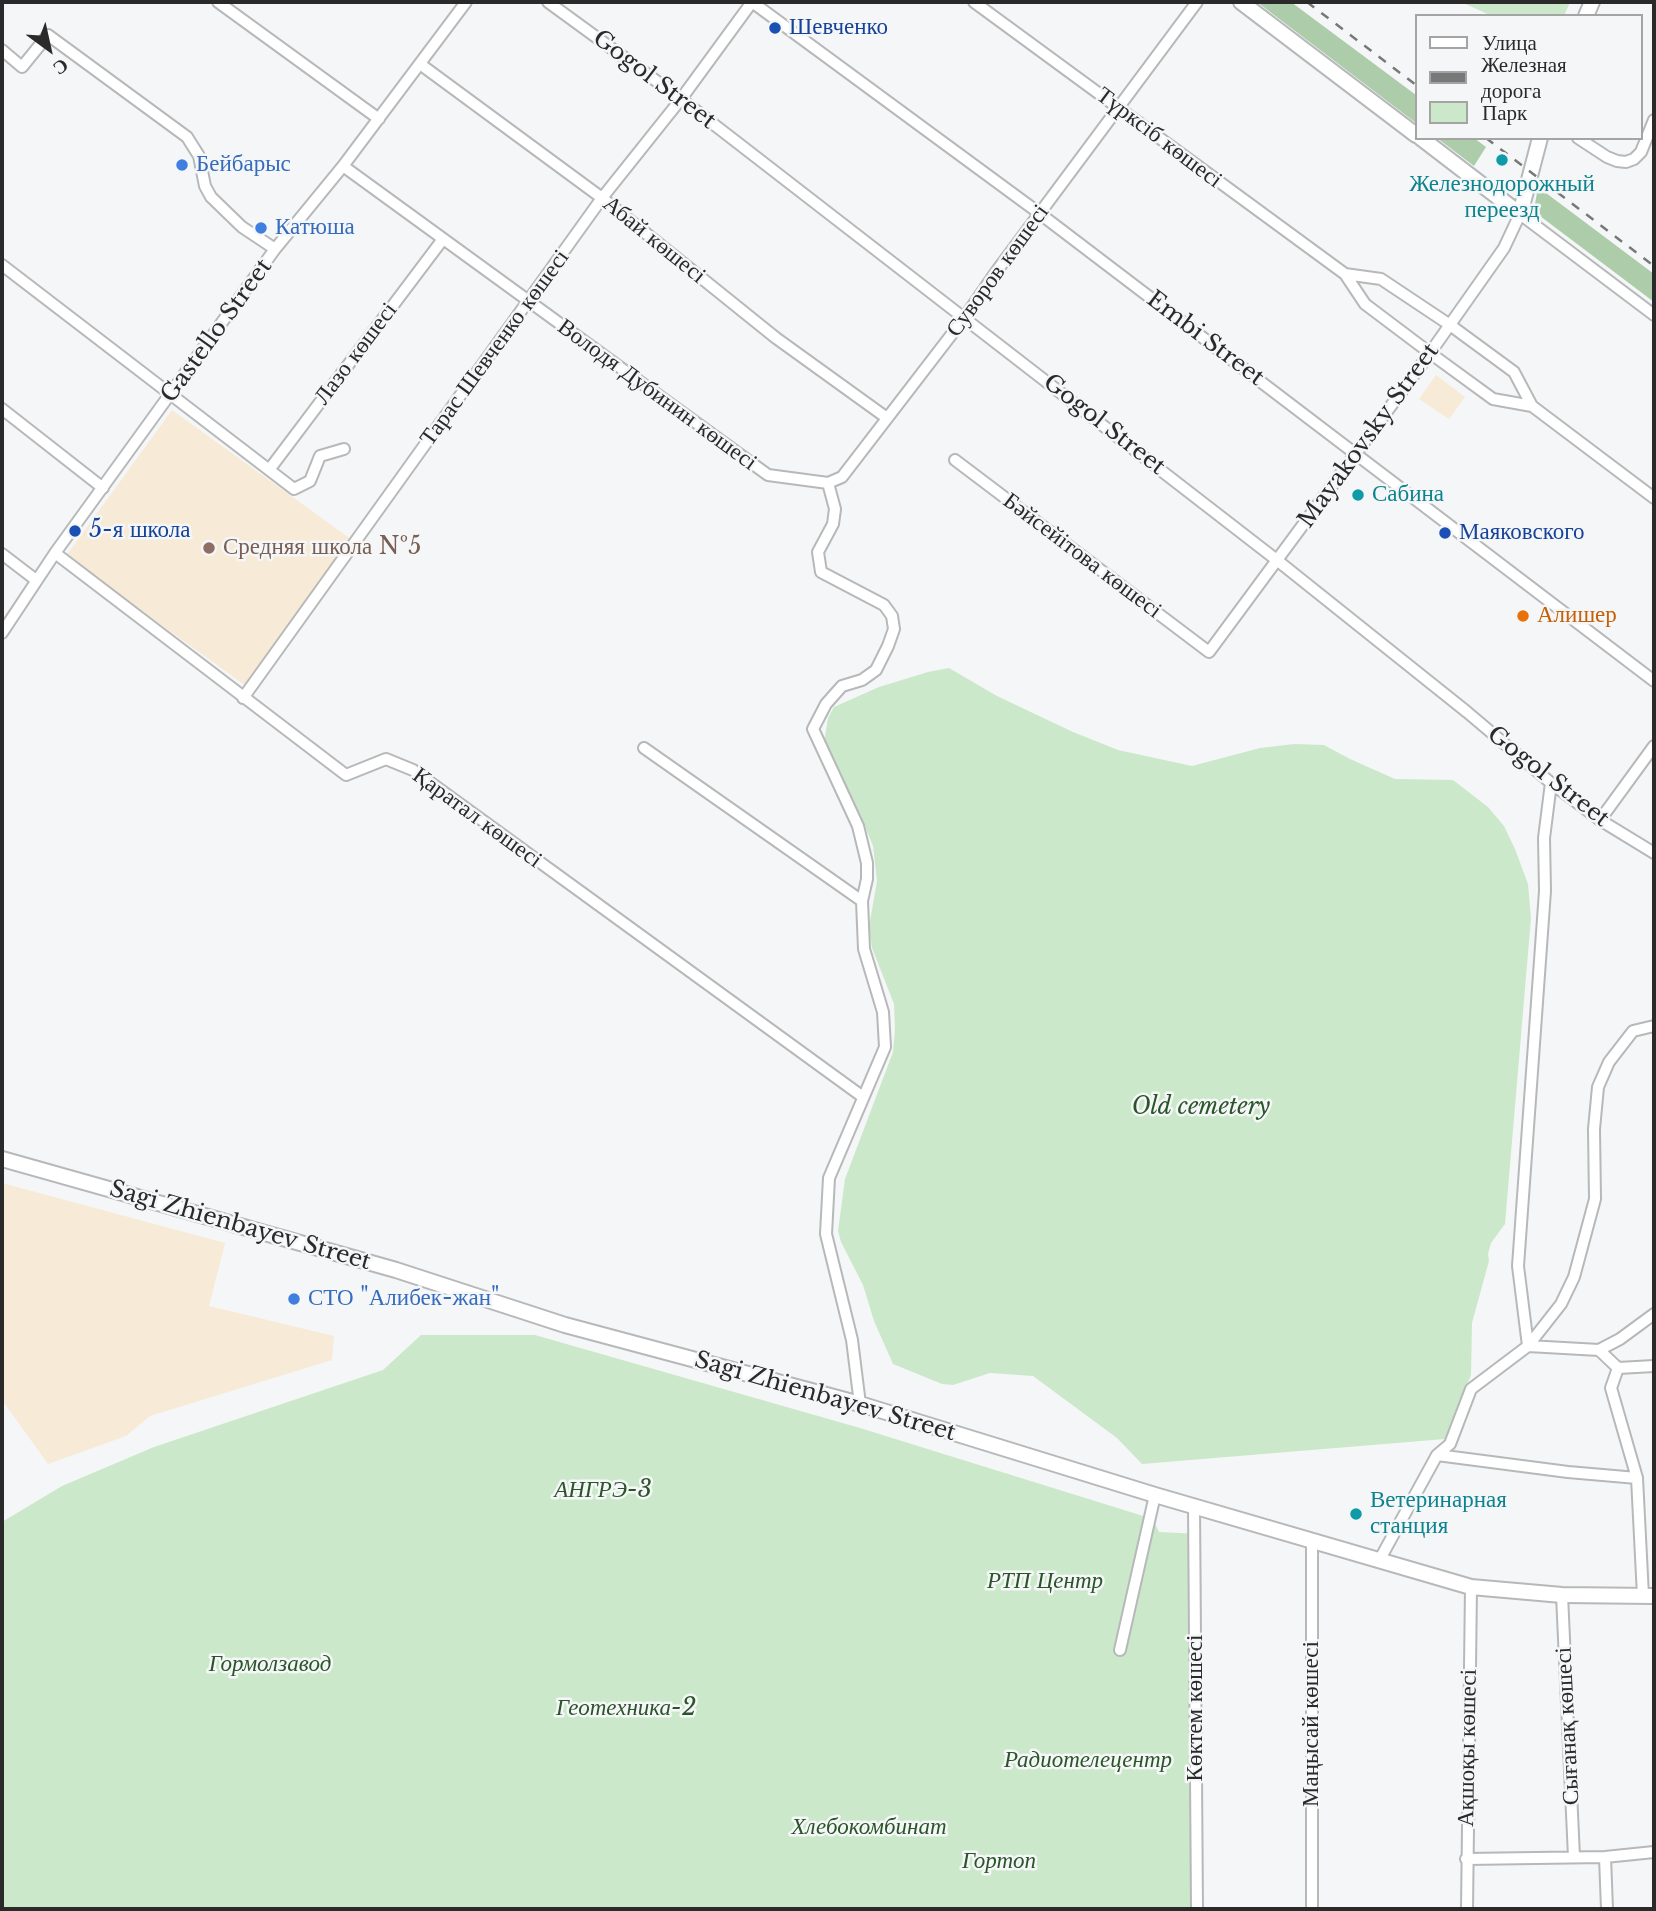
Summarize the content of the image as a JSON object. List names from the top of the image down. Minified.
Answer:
{"streets":{"main road":["Sagi Zhienbayev Street"],"street":["Gogol Street","Түрксіб көшесі","Абай көшесі","Суворов көшесі","Gastello Street","Embi Street","Тарас Шевченко көшесі","Лазо көшесі","Володя Дубинин көшесі","Mayakovsky Street","Бәйсейітова көшесі","Қаратал көшесі","Көктем көшесі","Маңысай көшесі","Сығанақ көшесі","Ақшоқы көшесі"]},"crossings":[["Gogol Street","Суворов көшесі"],["Gogol Street","Тарас Шевченко көшесі"],["Gogol Street","Mayakovsky Street"],["Түрксіб көшесі","Суворов көшесі"],["Түрксіб көшесі","Mayakovsky Street"],["Абай көшесі","Суворов көшесі"],["Абай көшесі","Gastello Street"],["Абай көшесі","Тарас Шевченко көшесі"],["Суворов көшесі","Embi Street"],["Суворов көшесі","Володя Дубинин көшесі"],["Gastello Street","Володя Дубинин көшесі"],["Gastello Street","Қаратал көшесі"],["Embi Street","Тарас Шевченко көшесі"],["Embi Street","Mayakovsky Street"],["Тарас Шевченко көшесі","Володя Дубинин көшесі"],["Тарас Шевченко көшесі","Қаратал көшесі"],["Лазо көшесі","Володя Дубинин көшесі"],["Mayakovsky Street","Бәйсейітова көшесі"],["Sagi Zhienbayev Street","Көктем көшесі"],["Sagi Zhienbayev Street","Маңысай көшесі"],["Sagi Zhienbayev Street","Сығанақ көшесі"],["Sagi Zhienbayev Street","Ақшоқы көшесі"]],"parks":["Old cemetery","АНГРЭ-3","РТП Центр","Гормолзавод","Геотехника-2","Радиотелецентр","Хлебокомбинат","Гортоп"],"places":["Шевченко","Железнодорожный переезд","Бейбарыс","Катюша","Сабина","5-я школа","Маяковского","Средняя школа №5","Алишер","СТО \"Алибек-жан\"","Ветеринарная станция"],"legend":["Улица","Железная дорога","Парк"],"north":"bottom right"}
